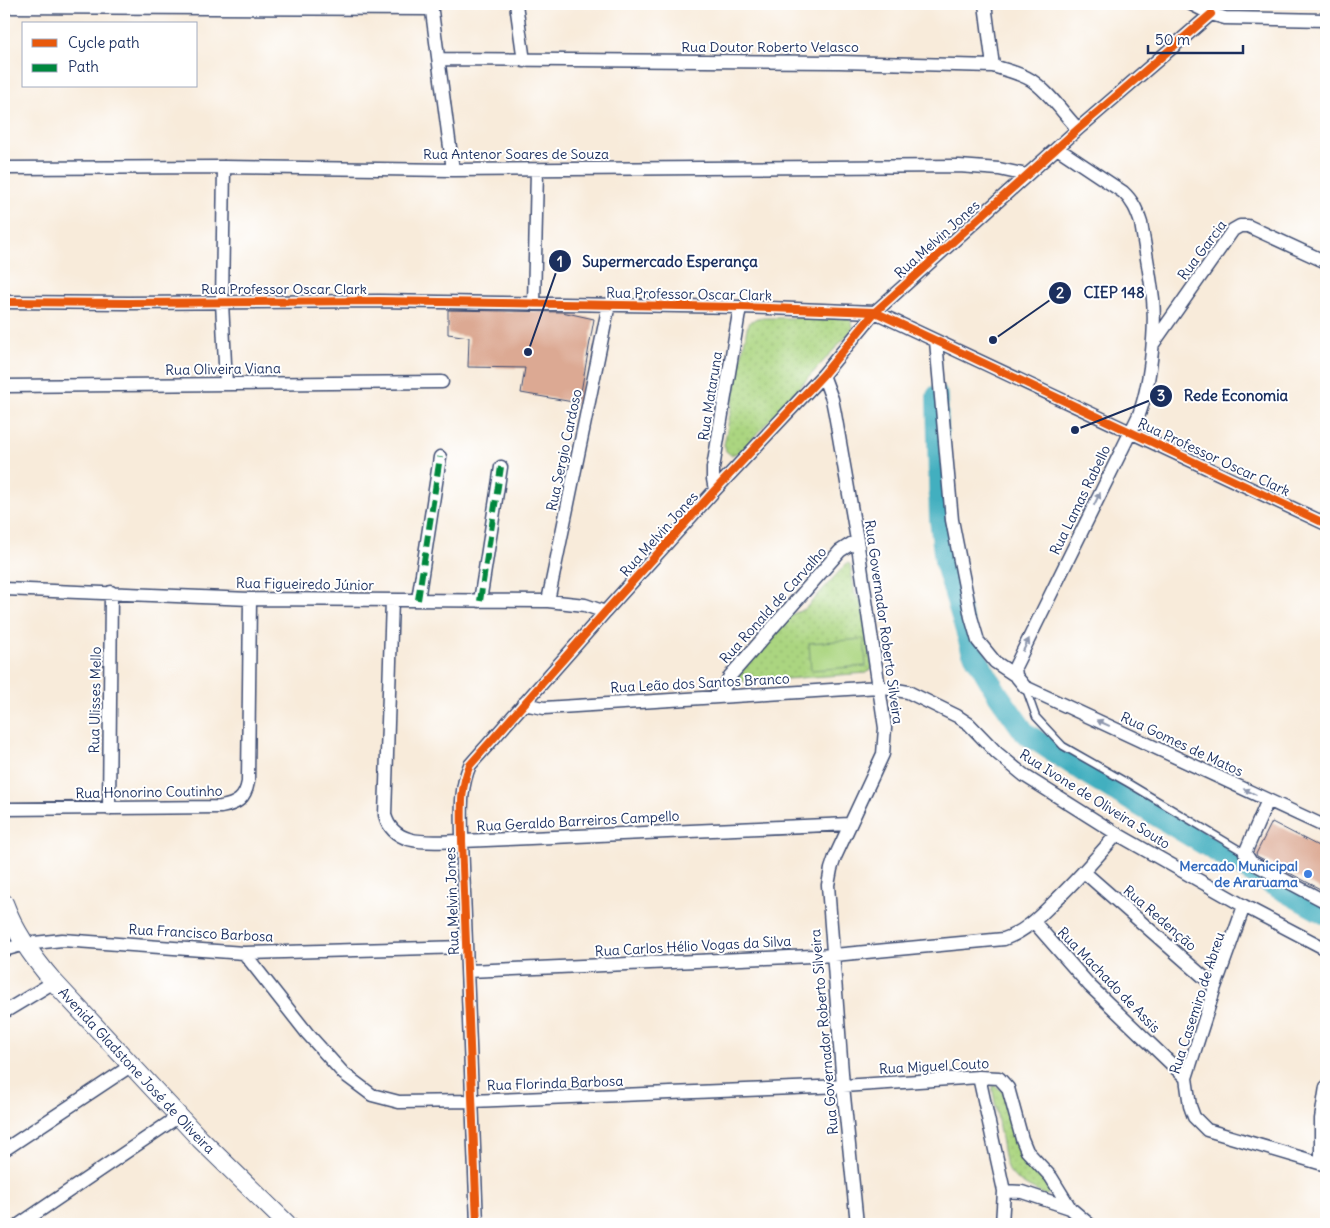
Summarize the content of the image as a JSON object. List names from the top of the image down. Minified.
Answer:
{"streets":{"main road":["Avenida Gladstone José de Oliveira"],"street":["Rua Doutor Roberto Velasco","Rua Antenor Soares de Souza","Rua Melvin Jones","Rua Garcia","Rua Professor Oscar Clark","Rua Oliveira Viana","Rua Mataruna","Rua Sergio Cardoso","Rua Lamas Rabello","Rua Figueiredo Júnior","Rua Ronald de Carvalho","Rua Governador Roberto Silveira","Rua Leão dos Santos Branco","Rua Ulisses Mello","Rua Gomes de Matos","Rua Honorino Coutinho","Rua Ivone de Oliveira Souto","Rua Geraldo Barreiros Campello","Rua Redenção","Rua Francisco Barbosa","Rua Carlos Hélio Vogas da Silva","Rua Machado de Assis","Rua Casemiro de Abreu","Rua Miguel Couto","Rua Florinda Barbosa"]},"crossings":[["Rua Doutor Roberto Velasco","Rua Melvin Jones"],["Rua Antenor Soares de Souza","Rua Melvin Jones"],["Rua Melvin Jones","Rua Professor Oscar Clark"],["Rua Melvin Jones","Rua Mataruna"],["Rua Melvin Jones","Rua Lamas Rabello"],["Rua Melvin Jones","Rua Figueiredo Júnior"],["Rua Melvin Jones","Rua Governador Roberto Silveira"],["Rua Melvin Jones","Rua Leão dos Santos Branco"],["Rua Melvin Jones","Rua Geraldo Barreiros Campello"],["Rua Melvin Jones","Rua Francisco Barbosa"],["Rua Melvin Jones","Rua Carlos Hélio Vogas da Silva"],["Rua Melvin Jones","Rua Florinda Barbosa"],["Rua Garcia","Rua Lamas Rabello"],["Rua Professor Oscar Clark","Rua Mataruna"],["Rua Professor Oscar Clark","Rua Sergio Cardoso"],["Rua Professor Oscar Clark","Rua Lamas Rabello"],["Rua Sergio Cardoso","Rua Figueiredo Júnior"],["Rua Figueiredo Júnior","Rua Ulisses Mello"],["Rua Figueiredo Júnior","Rua Honorino Coutinho"],["Rua Figueiredo Júnior","Rua Geraldo Barreiros Campello"],["Rua Ronald de Carvalho","Rua Governador Roberto Silveira"],["Rua Ronald de Carvalho","Rua Leão dos Santos Branco"],["Rua Governador Roberto Silveira","Rua Leão dos Santos Branco"],["Rua Governador Roberto Silveira","Rua Ivone de Oliveira Souto"],["Rua Governador Roberto Silveira","Rua Geraldo Barreiros Campello"],["Rua Governador Roberto Silveira","Rua Carlos Hélio Vogas da Silva"],["Rua Governador Roberto Silveira","Rua Miguel Couto"],["Rua Governador Roberto Silveira","Rua Florinda Barbosa"],["Rua Leão dos Santos Branco","Rua Ivone de Oliveira Souto"],["Rua Ulisses Mello","Rua Honorino Coutinho"],["Rua Ivone de Oliveira Souto","Rua Carlos Hélio Vogas da Silva"],["Rua Ivone de Oliveira Souto","Rua Casemiro de Abreu"],["Rua Redenção","Rua Carlos Hélio Vogas da Silva"],["Rua Redenção","Rua Casemiro de Abreu"],["Rua Francisco Barbosa","Avenida Gladstone José de Oliveira"],["Rua Francisco Barbosa","Rua Florinda Barbosa"],["Rua Carlos Hélio Vogas da Silva","Rua Machado de Assis"],["Rua Machado de Assis","Rua Casemiro de Abreu"],["Rua Miguel Couto","Rua Florinda Barbosa"]],"one_way":["Rua Lamas Rabello","Rua Gomes de Matos"],"places":["CIEP 148","Supermercado Esperança","Rede Economia","Mercado Municipal de Araruama"],"legend":["Cycle path","Path"],"scale_bar":"50 m"}
